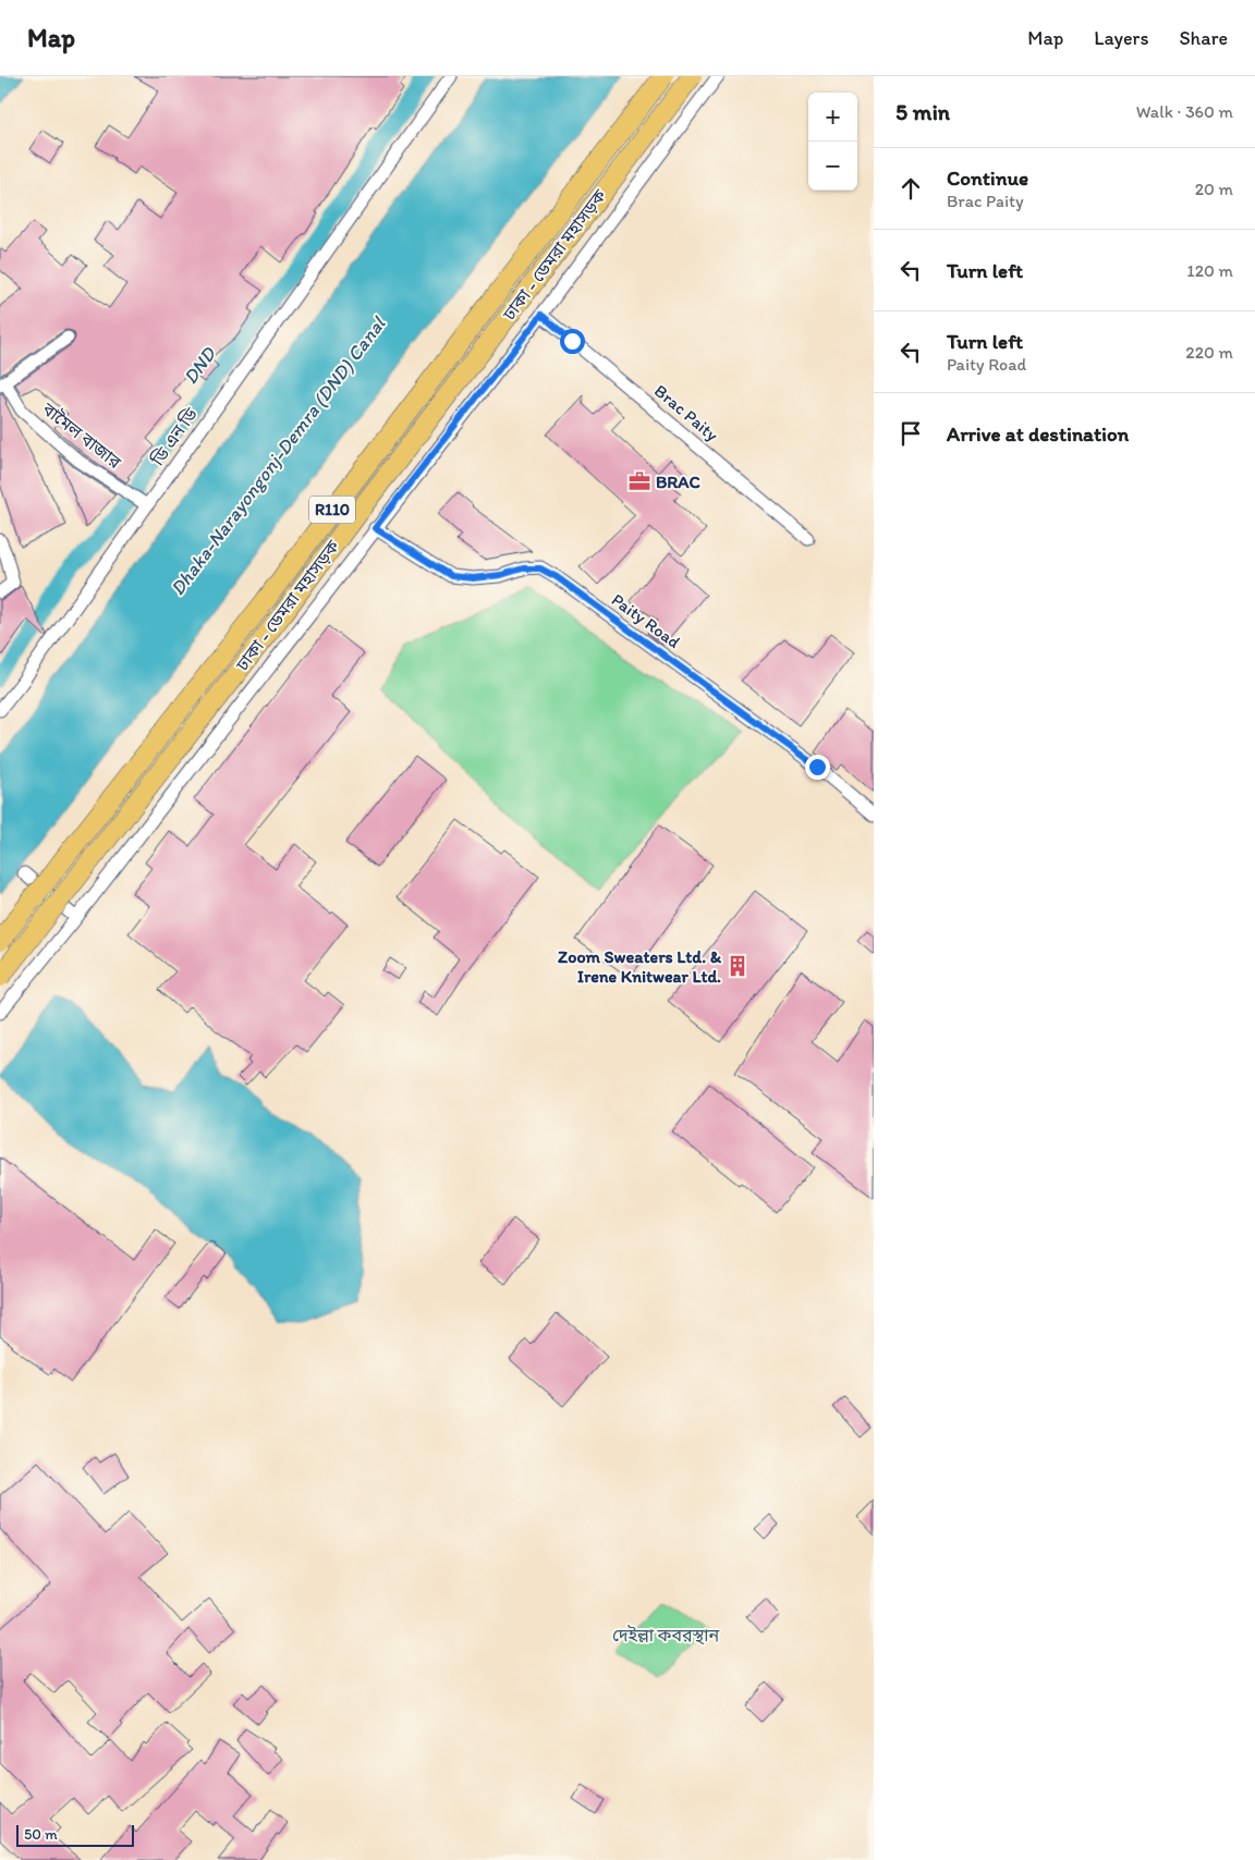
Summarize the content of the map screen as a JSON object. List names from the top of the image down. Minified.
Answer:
{"streets":{"main road":["ঢাকা - ডেমরা মহাসড়ক","R110"],"street":["Brac Paity","বামৈল বাজার","ডি এন ডি","Paity Road"]},"crossings":[["বামৈল বাজার","ডি এন ডি"]],"water":["DND","Dhaka-Narayongonj-Demra (DND) Canal"],"parks":["দেইল্লা কবরস্থান"],"places":{"office":["BRAC"],"building":["Zoom Sweaters Ltd. & Irene Knitwear Ltd."]},"scale_bar":"50 m","page":{"header":"Map","nav":["Map","Layers","Share"],"heading":["5 min","Walk · 360 m"],"map_buttons":["+","−"],"list":[["Continue","Brac Paity","20 m"],["Turn left","120 m"],["Turn left","Paity Road","220 m"],"Arrive at destination"],"scale":"50 m"}}
